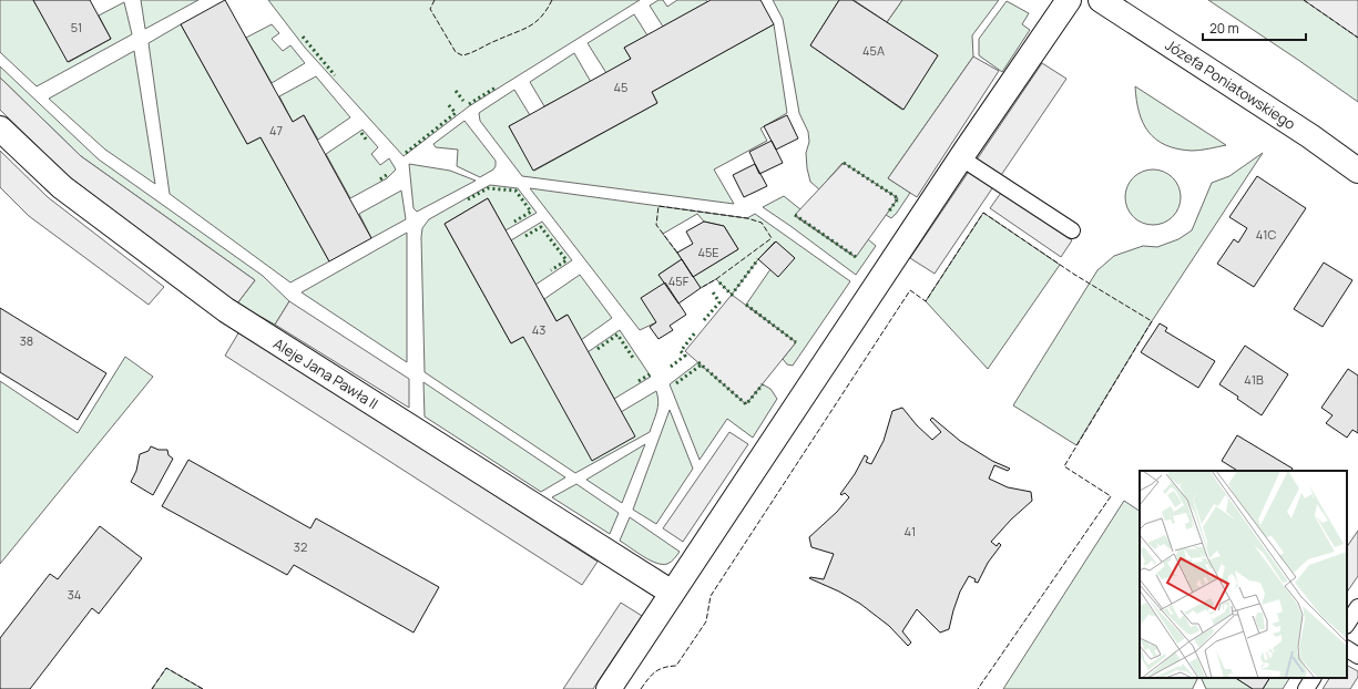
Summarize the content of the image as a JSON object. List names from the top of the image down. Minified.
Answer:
{"streets":{"street":["Józefa Poniatowskiego","Aleje Jana Pawła II"]},"house_numbers":["51","45A","45","47","41C","45E","45F","43","38","41B","41","32","34"],"scale_bar":"20 m"}
